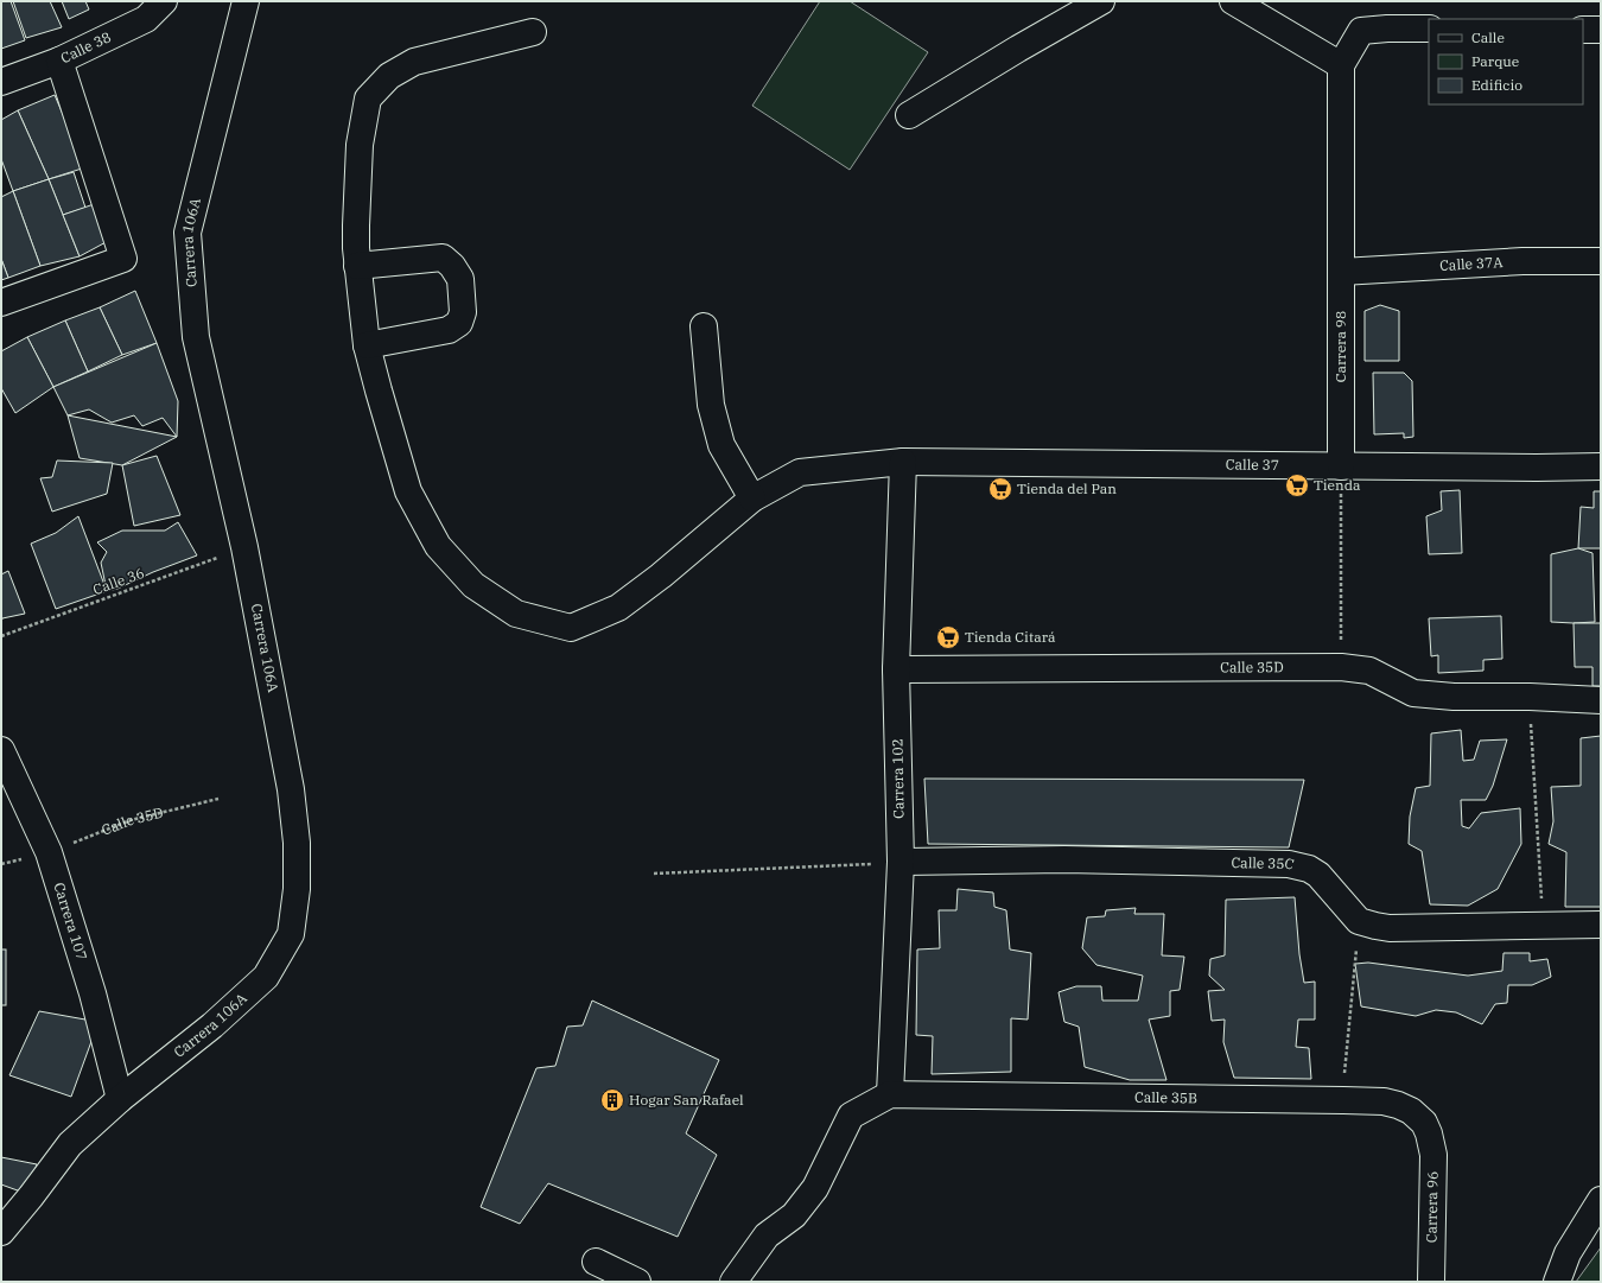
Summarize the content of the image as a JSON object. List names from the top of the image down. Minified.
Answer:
{"streets":{"street":["Calle 38","Carrera 106A","Calle 37A","Carrera 98","Calle 37","Calle 35D","Carrera 102","Calle 35C","Carrera 107","Calle 35B","Carrera 96"],"path":["Calle 36"]},"crossings":[["Carrera 106A","Calle 36"],["Carrera 106A","Carrera 107"],["Calle 37A","Carrera 98"],["Carrera 98","Calle 37"],["Calle 37","Carrera 102"],["Calle 35D","Carrera 102"],["Calle 35D","Carrera 107"],["Carrera 102","Calle 35C"],["Carrera 102","Calle 35B"],["Calle 35B","Carrera 96"]],"places":{"supermarket":["Tienda","Tienda del Pan","Tienda Citará"],"building":["Hogar San Rafael"]},"legend":["Calle","Parque","Edificio"]}
